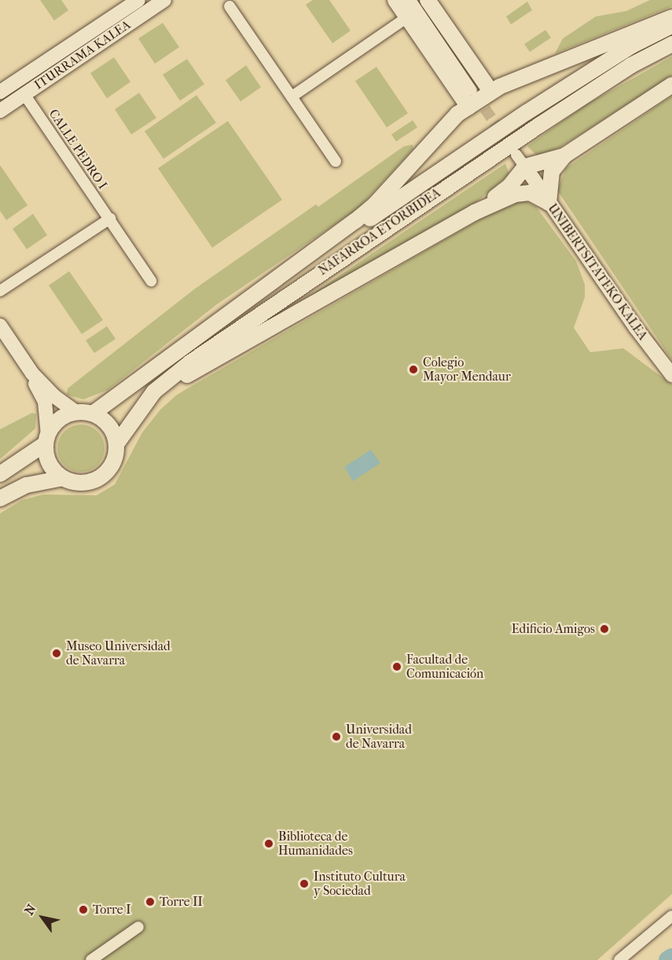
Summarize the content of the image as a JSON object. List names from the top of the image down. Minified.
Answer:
{"streets":{"main road":["NAFARROA ETORBIDEA"],"street":["ITURRAMA KALEA","CALLE PEDRO I","UNIBERTSITATEKO KALEA"]},"crossings":[["ITURRAMA KALEA","CALLE PEDRO I"]],"places":["Colegio Mayor Mendaur","Edificio Amigos","Museo Universidad de Navarra","Facultad de Comunicación","Universidad de Navarra","Biblioteca de Humanidades","Instituto Cultura y Sociedad","Torre II","Torre I"],"north":"top left"}
